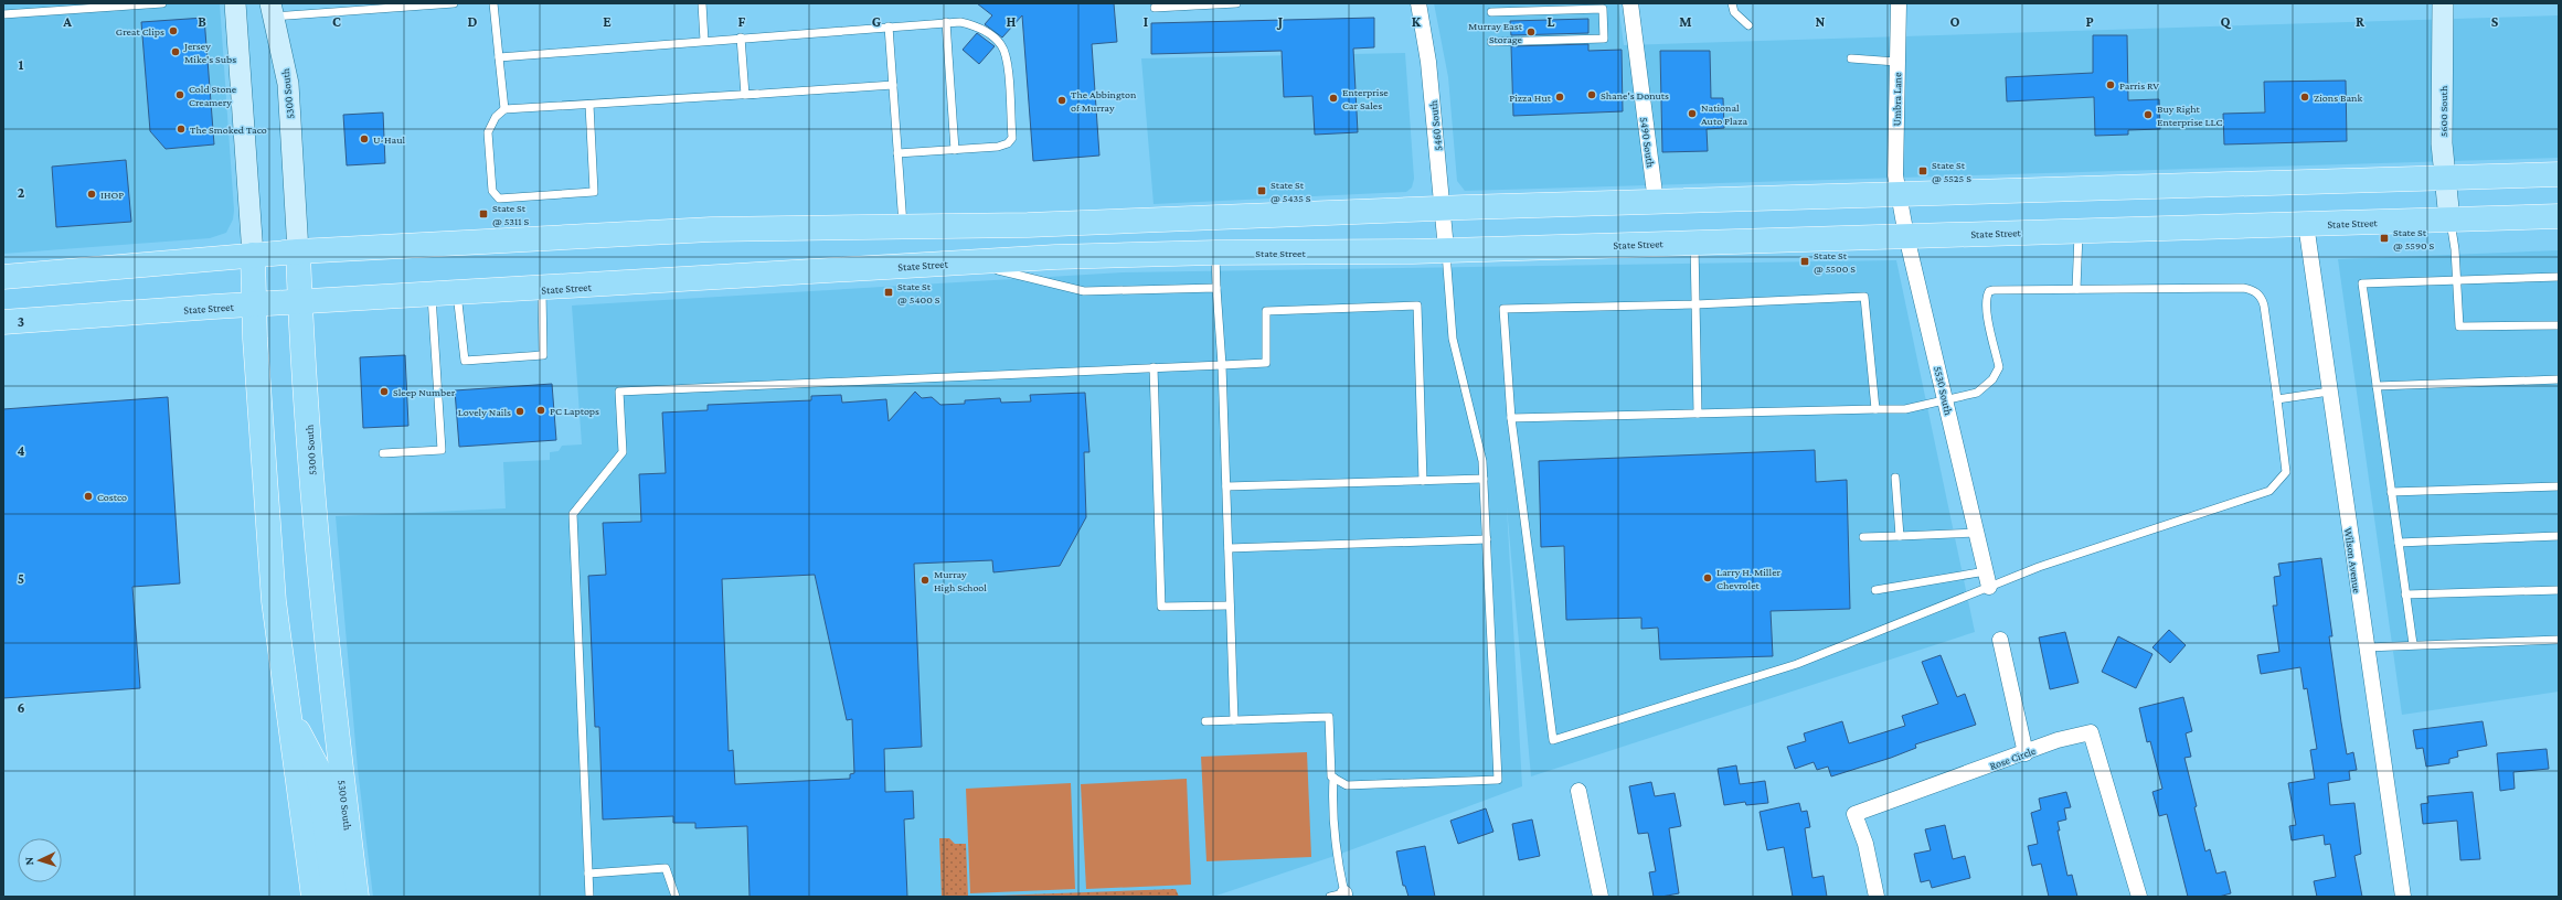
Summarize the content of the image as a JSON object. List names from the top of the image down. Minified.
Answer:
{"streets":{"main road":["5300 South","5600 South","State Street"],"street":["Umbra Lane","5460 South","5490 South","5530 South","Wilson Avenue","Rose Circle"]},"crossings":[["5300 South","State Street"],["Umbra Lane","5530 South"],["5600 South","State Street"],["5460 South","State Street"],["State Street","5530 South"],["State Street","Wilson Avenue"]],"places":{"other":["Great Clips","Murray East Storage","Jersey Mike's Subs","Parris RV","Cold Stone Creamery","Shane's Donuts","Pizza Hut","Zions Bank","Enterprise Car Sales","The Abbington of Murray","National Auto Plaza","Buy Right Enterprise LLC","The Smoked Taco","U-Haul","IHOP","Sleep Number","PC Laptops","Lovely Nails","Costco","Larry H. Miller Chevrolet","Murray High School"],"transit":["State St @ 5525 S","State St @ 5435 S","State St @ 5311 S","State St @ 5590 S","State St @ 5500 S","State St @ 5400 S"]},"north":"left","grid":{"columns":["A","B","C","D","E","F","G","H","I","J","K","L","M","N","O","P","Q","R","S"],"rows":["1","2","3","4","5","6"]}}
